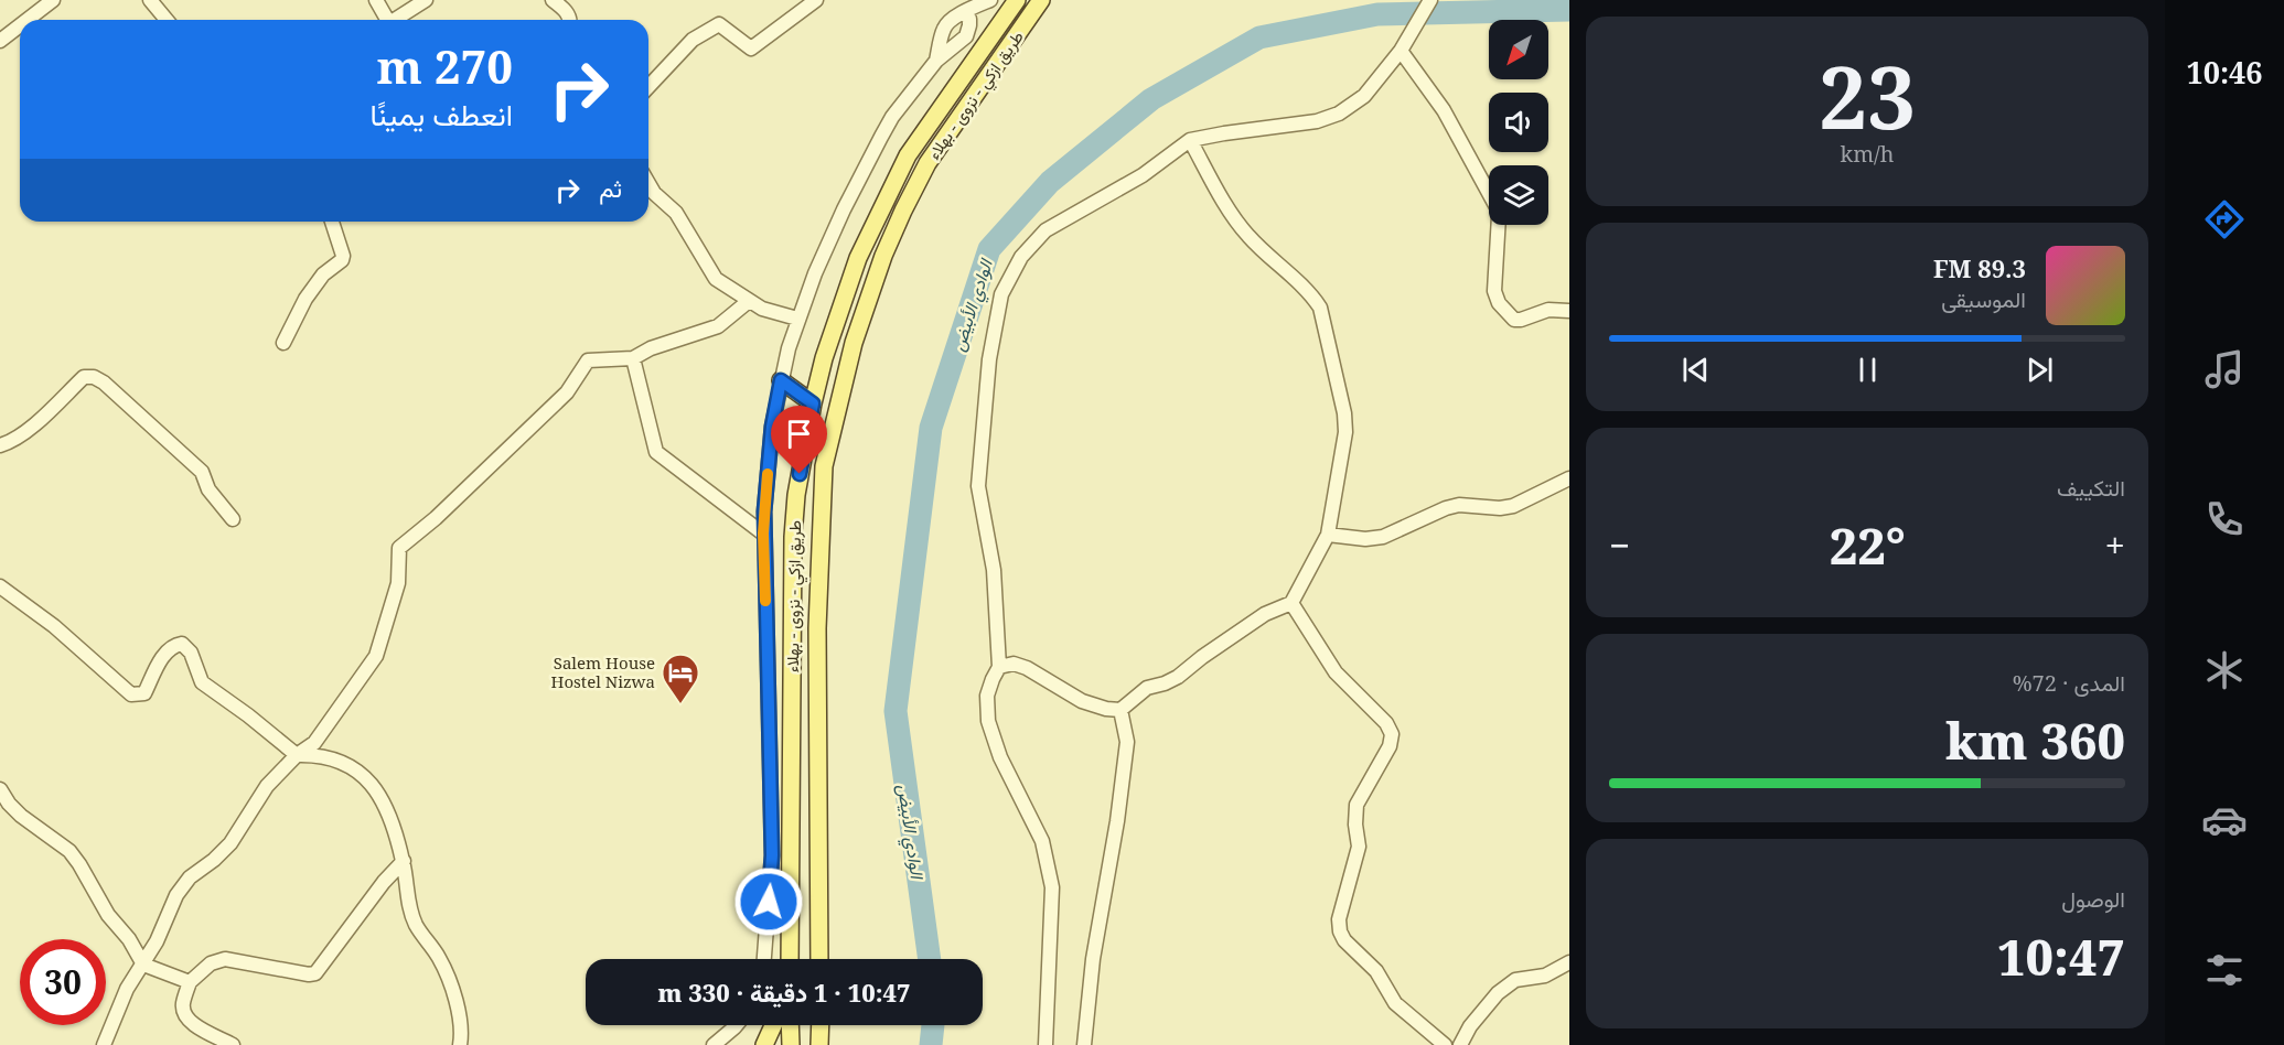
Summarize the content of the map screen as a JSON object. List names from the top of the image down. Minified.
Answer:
{"streets":{"main road":["طريق ازكي - نزوى - بهلاء"]},"water":["الوادي الأبيض"],"places":{"hotel":["Salem House Hostel Nizwa"]},"north":"bottom left","page":{"tabs":"10:46","tile":[["23","km/h"],"التكييف",["المدى · 72%","360 km"],["الوصول","10:47"]],"turn":["270 m","انعطف يمينًا"],"then":"ثم","song":["89.3 FM","الموسيقى"],"heat":["−","22°","+"],"limit":"30","trip":"10:47 · 1 دقيقة · 330 m"}}
